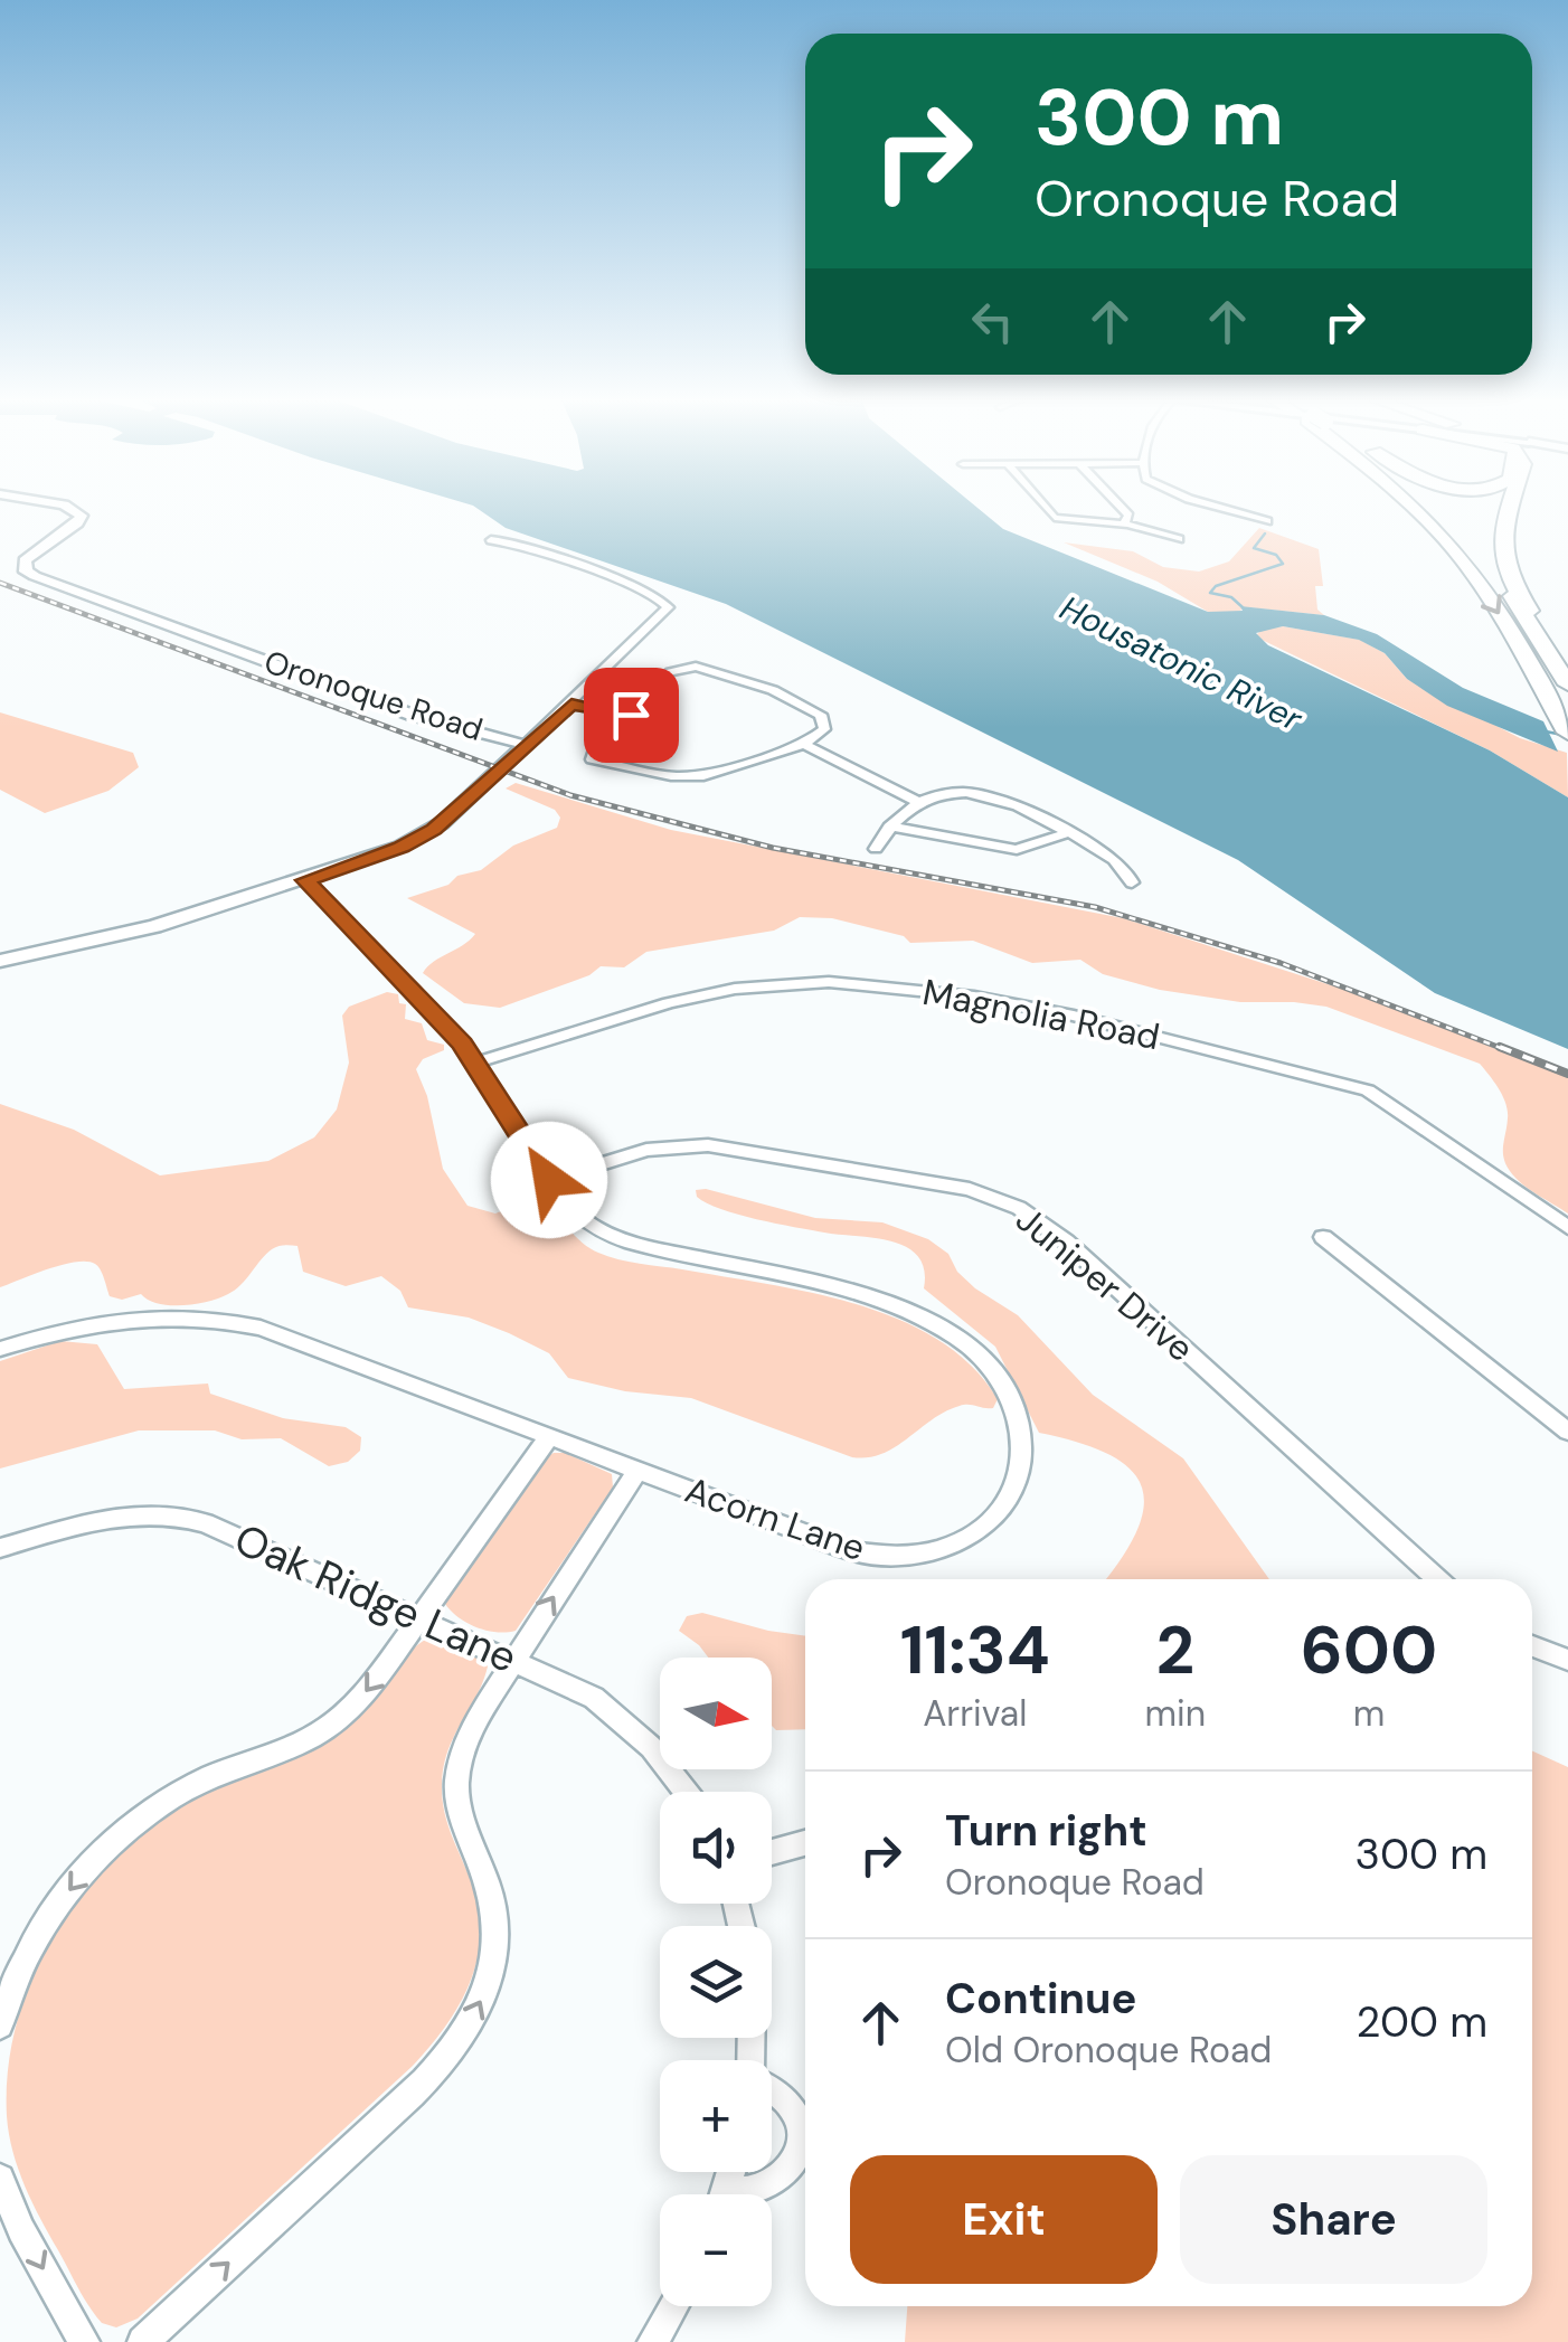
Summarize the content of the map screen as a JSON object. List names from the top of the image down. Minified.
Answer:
{"streets":{"street":["Oronoque Road","Magnolia Road","Juniper Drive","Acorn Lane","Oak Ridge Lane"]},"crossings":[["Oronoque Road","Acorn Lane"],["Magnolia Road","Acorn Lane"],["Juniper Drive","Acorn Lane"]],"water":["Housatonic River"],"north":"right","page":{"turn":["300 m","Oronoque Road"],"eta":["11:34","Arrival","2","min","600","m"],"map_buttons":["+","−"],"list":[{"name":"Turn right","note":"Oronoque Road","value":"300 m"},{"name":"Continue","note":"Old Oronoque Road","value":"200 m"}],"buttons":["Exit","Share"]}}
